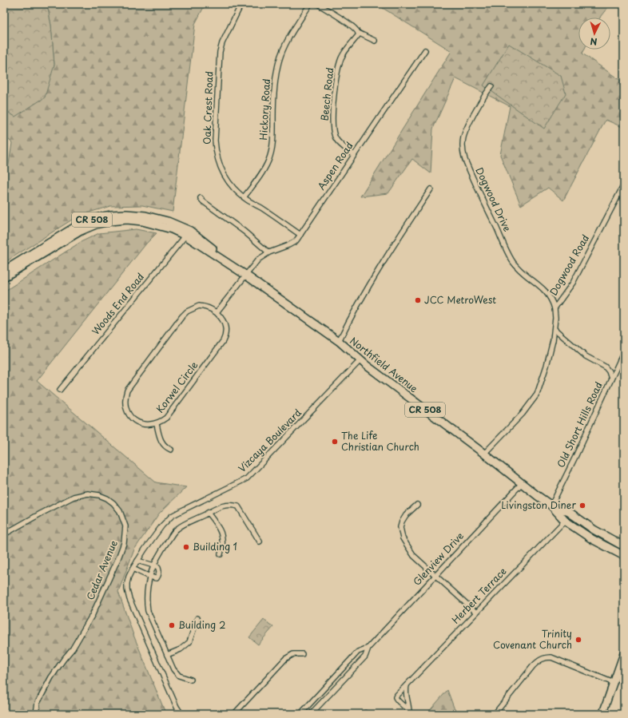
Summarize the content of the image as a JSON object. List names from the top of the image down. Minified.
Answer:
{"streets":{"main road":["CR 508","Northfield Avenue"],"street":["Beech Road","Oak Crest Road","Hickory Road","Aspen Road","Dogwood Drive","Dogwood Road","Woods End Road","Korwel Circle","Old Short Hills Road","Vizcaya Boulevard","Glenview Drive","Cedar Avenue","Herbert Terrace"]},"crossings":[["Beech Road","Aspen Road"],["Oak Crest Road","Hickory Road"],["Oak Crest Road","Aspen Road"],["Aspen Road","Northfield Avenue"],["Dogwood Drive","Dogwood Road"],["CR 508","Northfield Avenue"],["CR 508","Old Short Hills Road"],["CR 508","Herbert Terrace"],["Dogwood Road","Northfield Avenue"],["Woods End Road","Northfield Avenue"],["Northfield Avenue","Old Short Hills Road"],["Northfield Avenue","Vizcaya Boulevard"],["Northfield Avenue","Glenview Drive"]],"places":["JCC MetroWest","The Life Christian Church","Livingston Diner","Building 1","Building 2","Trinity Covenant Church"],"north":"bottom"}
